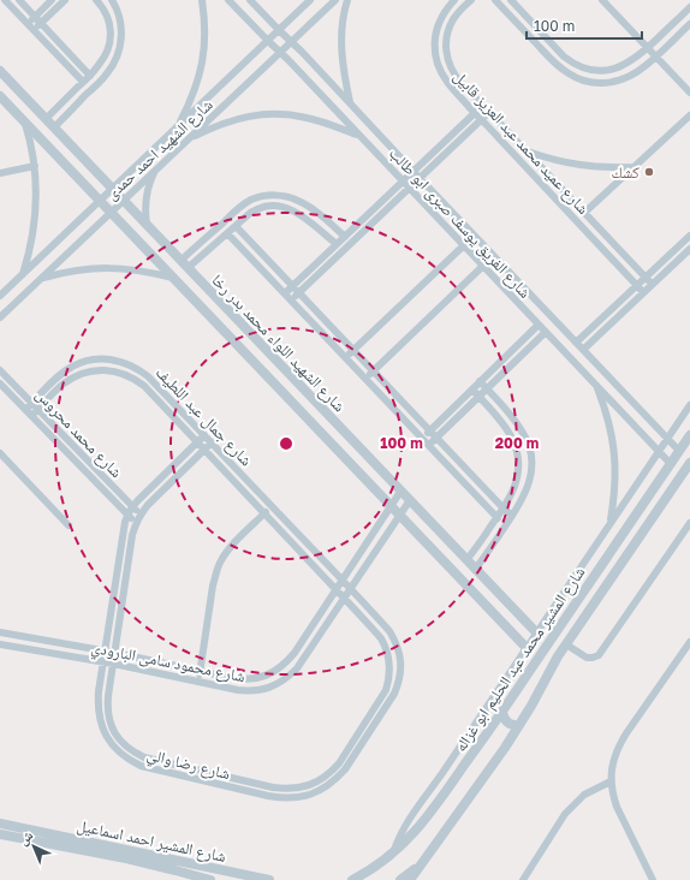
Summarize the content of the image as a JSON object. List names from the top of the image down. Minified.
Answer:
{"streets":{"street":["شارع عميد محمد عبد العزيز قابيل","شارع الشهيد احمد حمدى","شارع الفريق يوسف صبرى ابو طالب","شارع الشهيد اللواء محمد بدر رخا","شارع جمال عبد اللطيف","شارع محمد محروس","شارع المشير محمد عبد الحليم ابو غزاله","شارع محمود سامى البارودي","شارع رضا والي","شارع المشير احمد اسماعيل"]},"crossings":[["شارع الشهيد احمد حمدى","شارع الفريق يوسف صبرى ابو طالب"],["شارع الشهيد احمد حمدى","شارع الشهيد اللواء محمد بدر رخا"],["شارع الفريق يوسف صبرى ابو طالب","شارع المشير محمد عبد الحليم ابو غزاله"],["شارع الشهيد اللواء محمد بدر رخا","شارع محمود سامى البارودي"],["شارع جمال عبد اللطيف","شارع محمد محروس"],["شارع جمال عبد اللطيف","شارع محمود سامى البارودي"],["شارع جمال عبد اللطيف","شارع رضا والي"],["شارع محمد محروس","شارع رضا والي"],["شارع محمود سامى البارودي","شارع رضا والي"]],"places":["كشك"],"scale_bar":"100 m","north":"top left","rings":["100 m","200 m"]}
